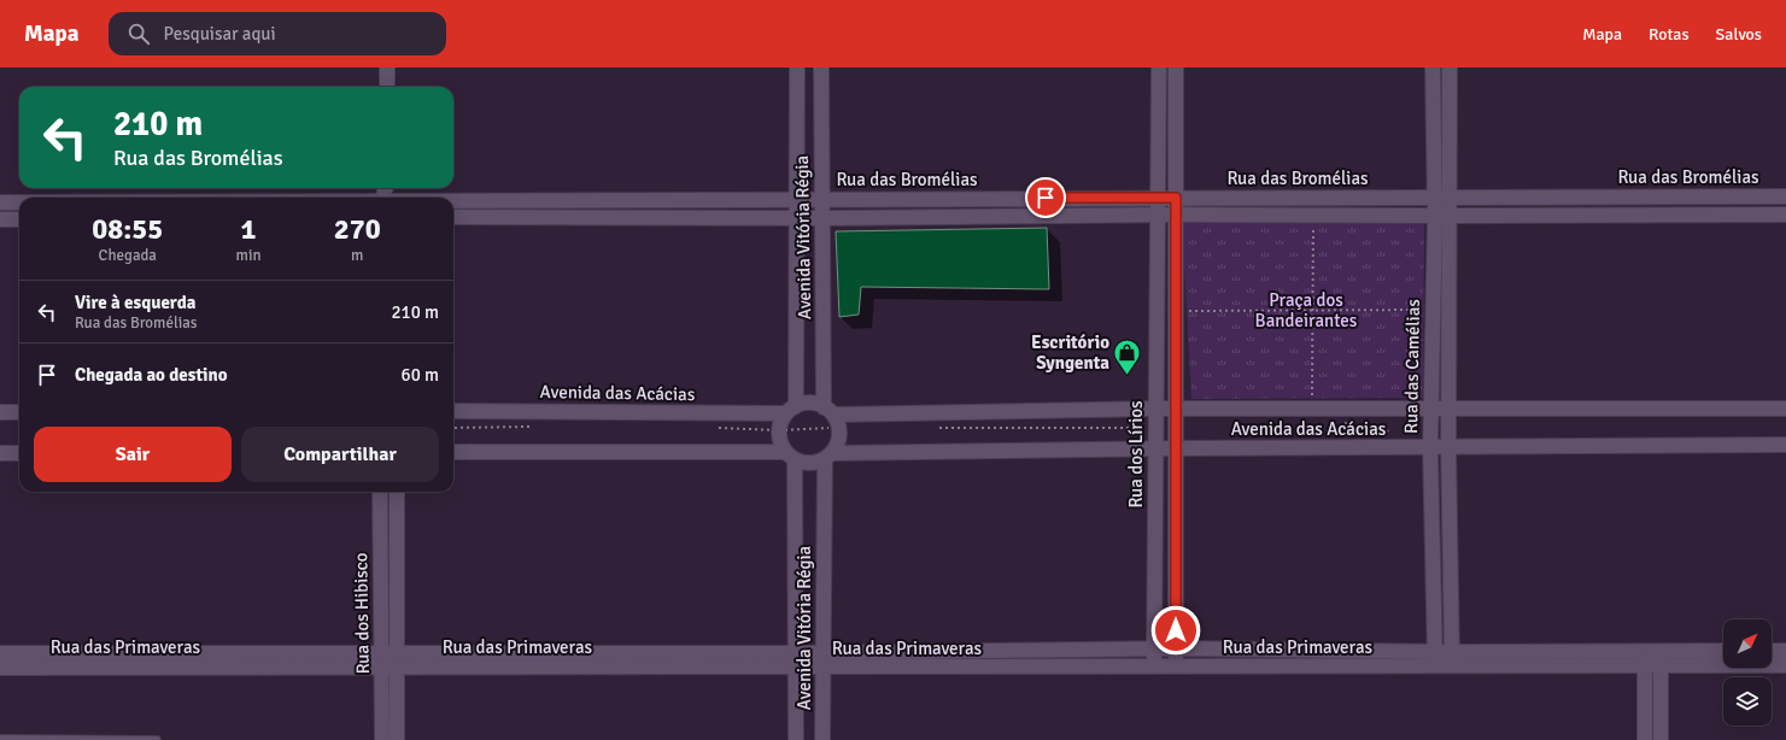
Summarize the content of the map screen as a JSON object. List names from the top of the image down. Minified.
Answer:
{"streets":{"street":["Rua das Bromélias","Avenida Vitória Régia","Rua das Camélias","Avenida das Acácias","Rua dos Lírios","Rua dos Hibisco","Rua das Primaveras"]},"crossings":[["Rua das Bromélias","Avenida Vitória Régia"],["Rua das Bromélias","Rua das Camélias"],["Rua das Bromélias","Rua dos Lírios"],["Avenida Vitória Régia","Avenida das Acácias"],["Avenida Vitória Régia","Rua das Primaveras"],["Rua das Camélias","Avenida das Acácias"],["Rua das Camélias","Rua das Primaveras"],["Avenida das Acácias","Rua dos Lírios"],["Rua dos Lírios","Rua das Primaveras"],["Rua dos Hibisco","Rua das Primaveras"]],"parks":["Praça dos Bandeirantes"],"places":{"shop":["Escritório Syngenta"]},"north":"top right","page":{"header":"Mapa","search":"Pesquisar aqui","nav":["Mapa","Rotas","Salvos"],"turn":["210 m","Rua das Bromélias"],"eta":["08:55","Chegada","1","min","270","m"],"list":[{"name":"Vire à esquerda","note":"Rua das Bromélias","value":"210 m"},{"name":"Chegada ao destino","value":"60 m"}],"buttons":["Sair","Compartilhar"]}}
